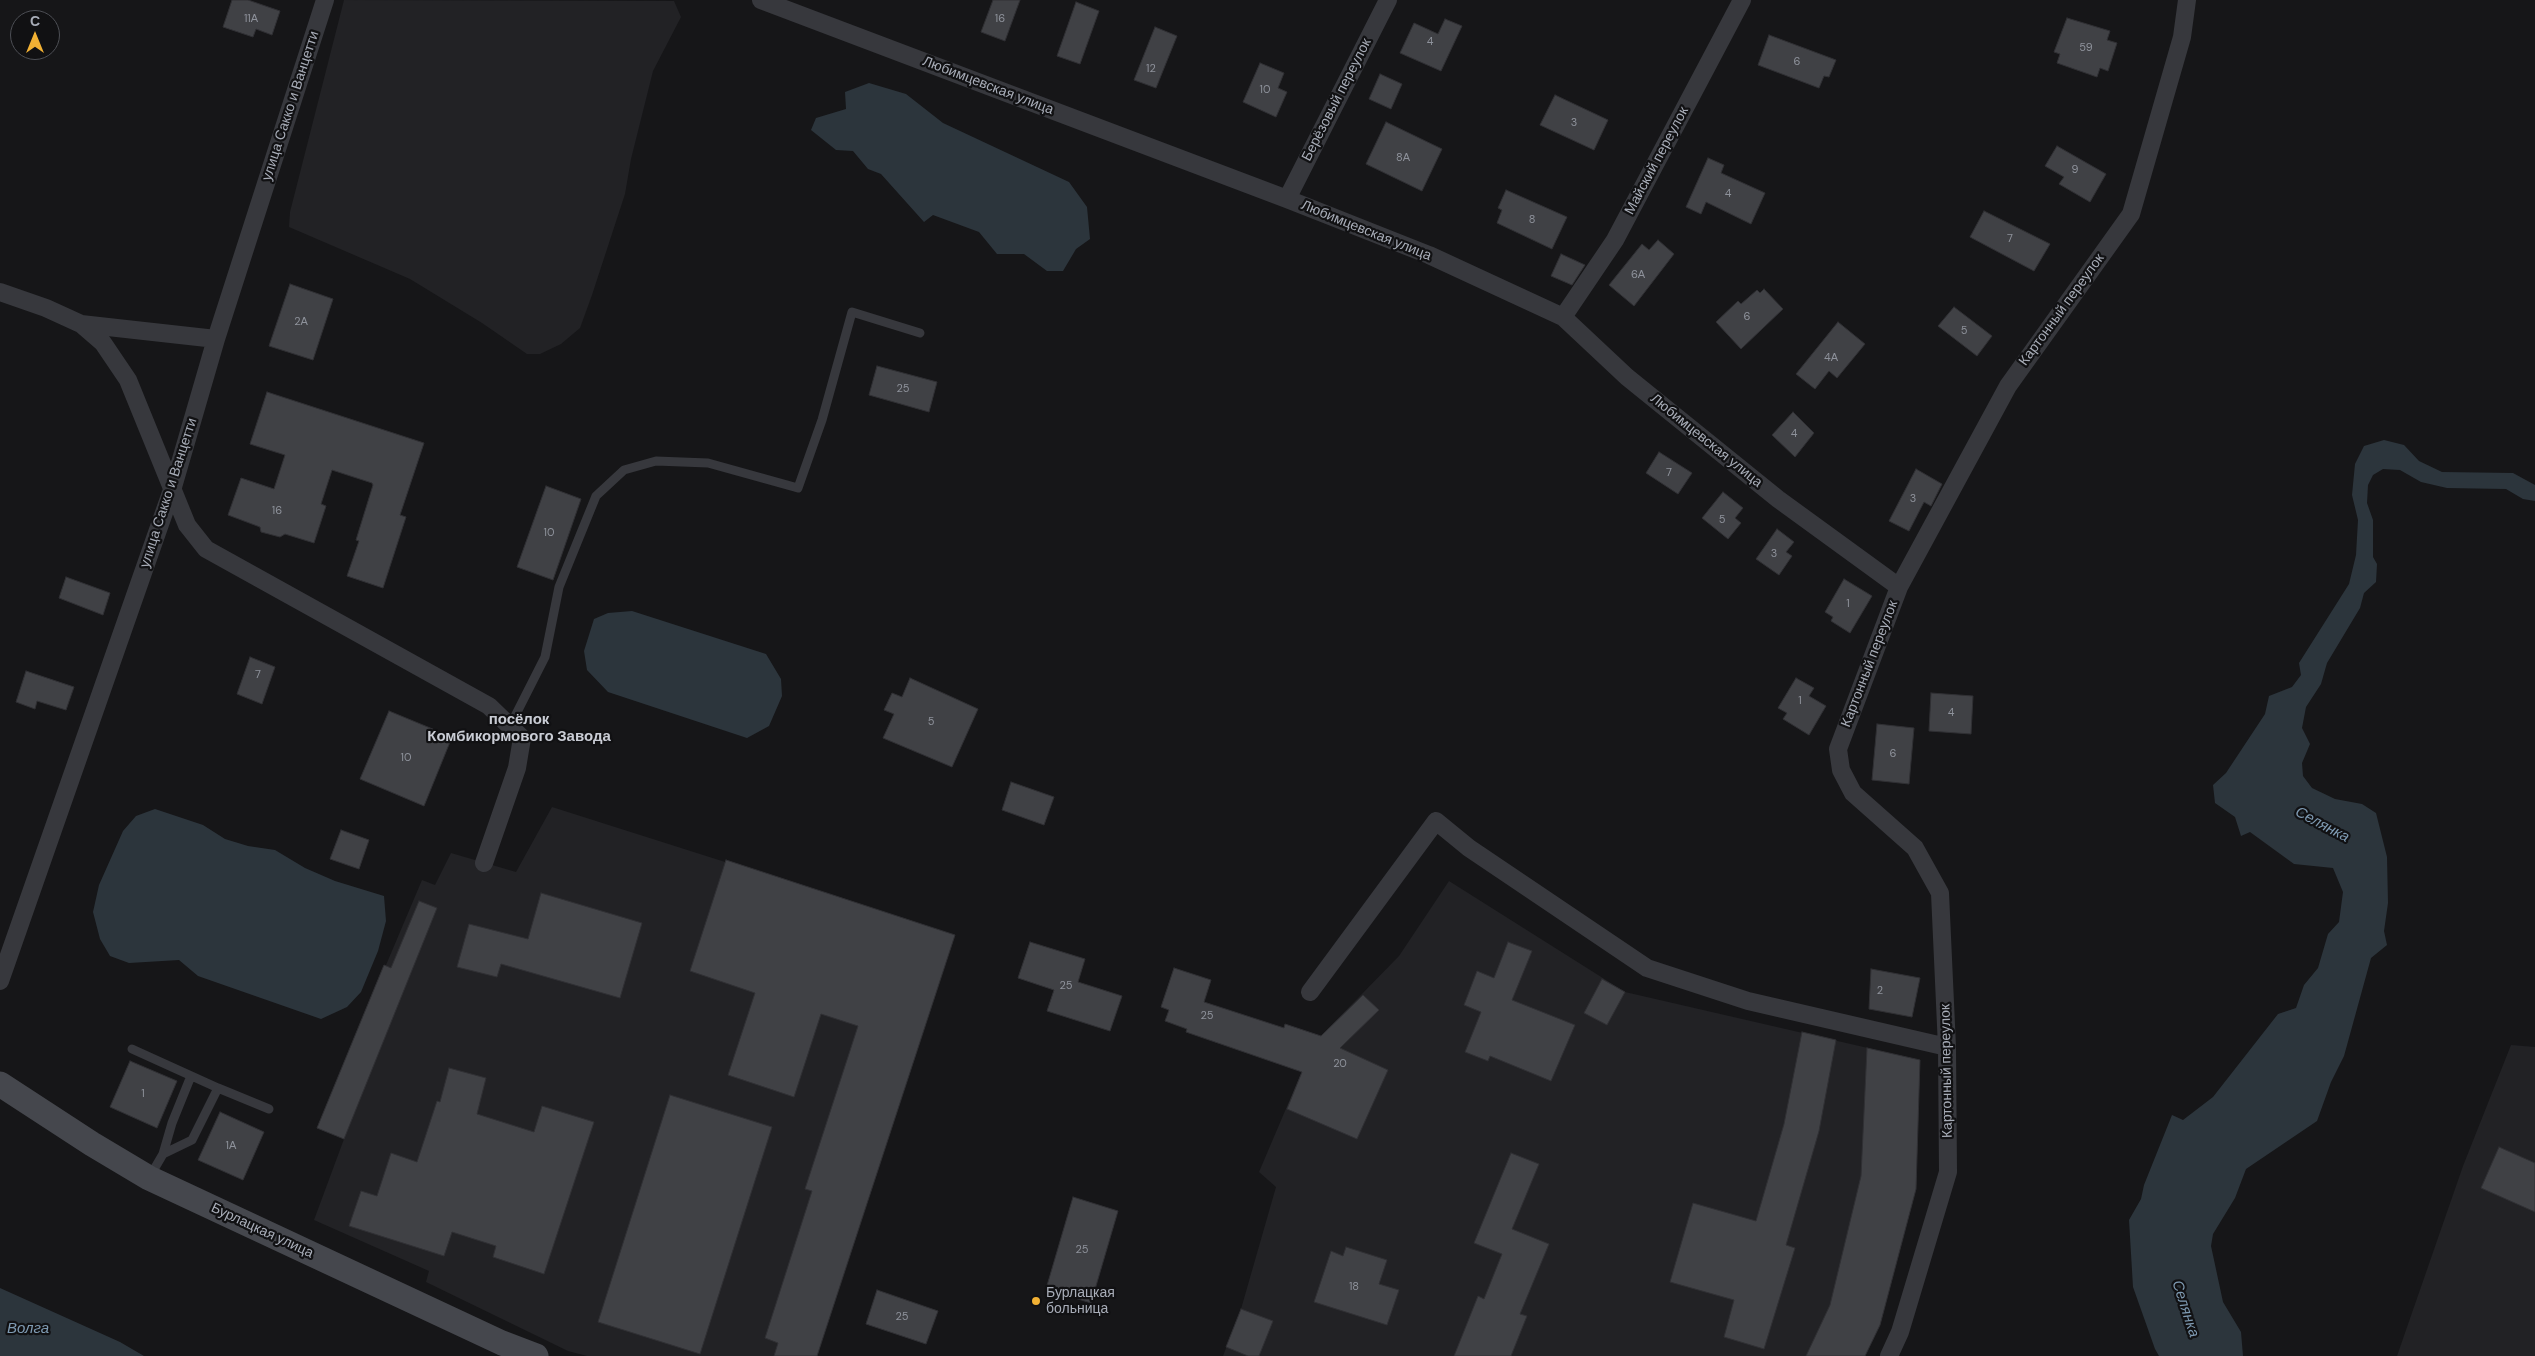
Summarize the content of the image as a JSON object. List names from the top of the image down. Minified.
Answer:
{"streets":{"main road":["Бурлацкая улица"],"street":["Любимцевская улица","Берёзовый переулок","улица Сакко и Ванцетти","Майский переулок","Картонный переулок"]},"crossings":[["Любимцевская улица","Берёзовый переулок"],["Любимцевская улица","Майский переулок"],["Любимцевская улица","Картонный переулок"]],"districts":["посёлок Комбикормового Завода"],"water":["Селянка","Волга"],"places":["Бурлацкая больница"],"house_numbers":["11А","16","4","59","6","12","10","3","8А","9","4","8","7","6А","6","2А","5","4А","25","4","7","3","16","5","10","3","1","7","1","4","5","6","10","25","2","25","20","1","1А","25","18","25"],"north":"top"}
